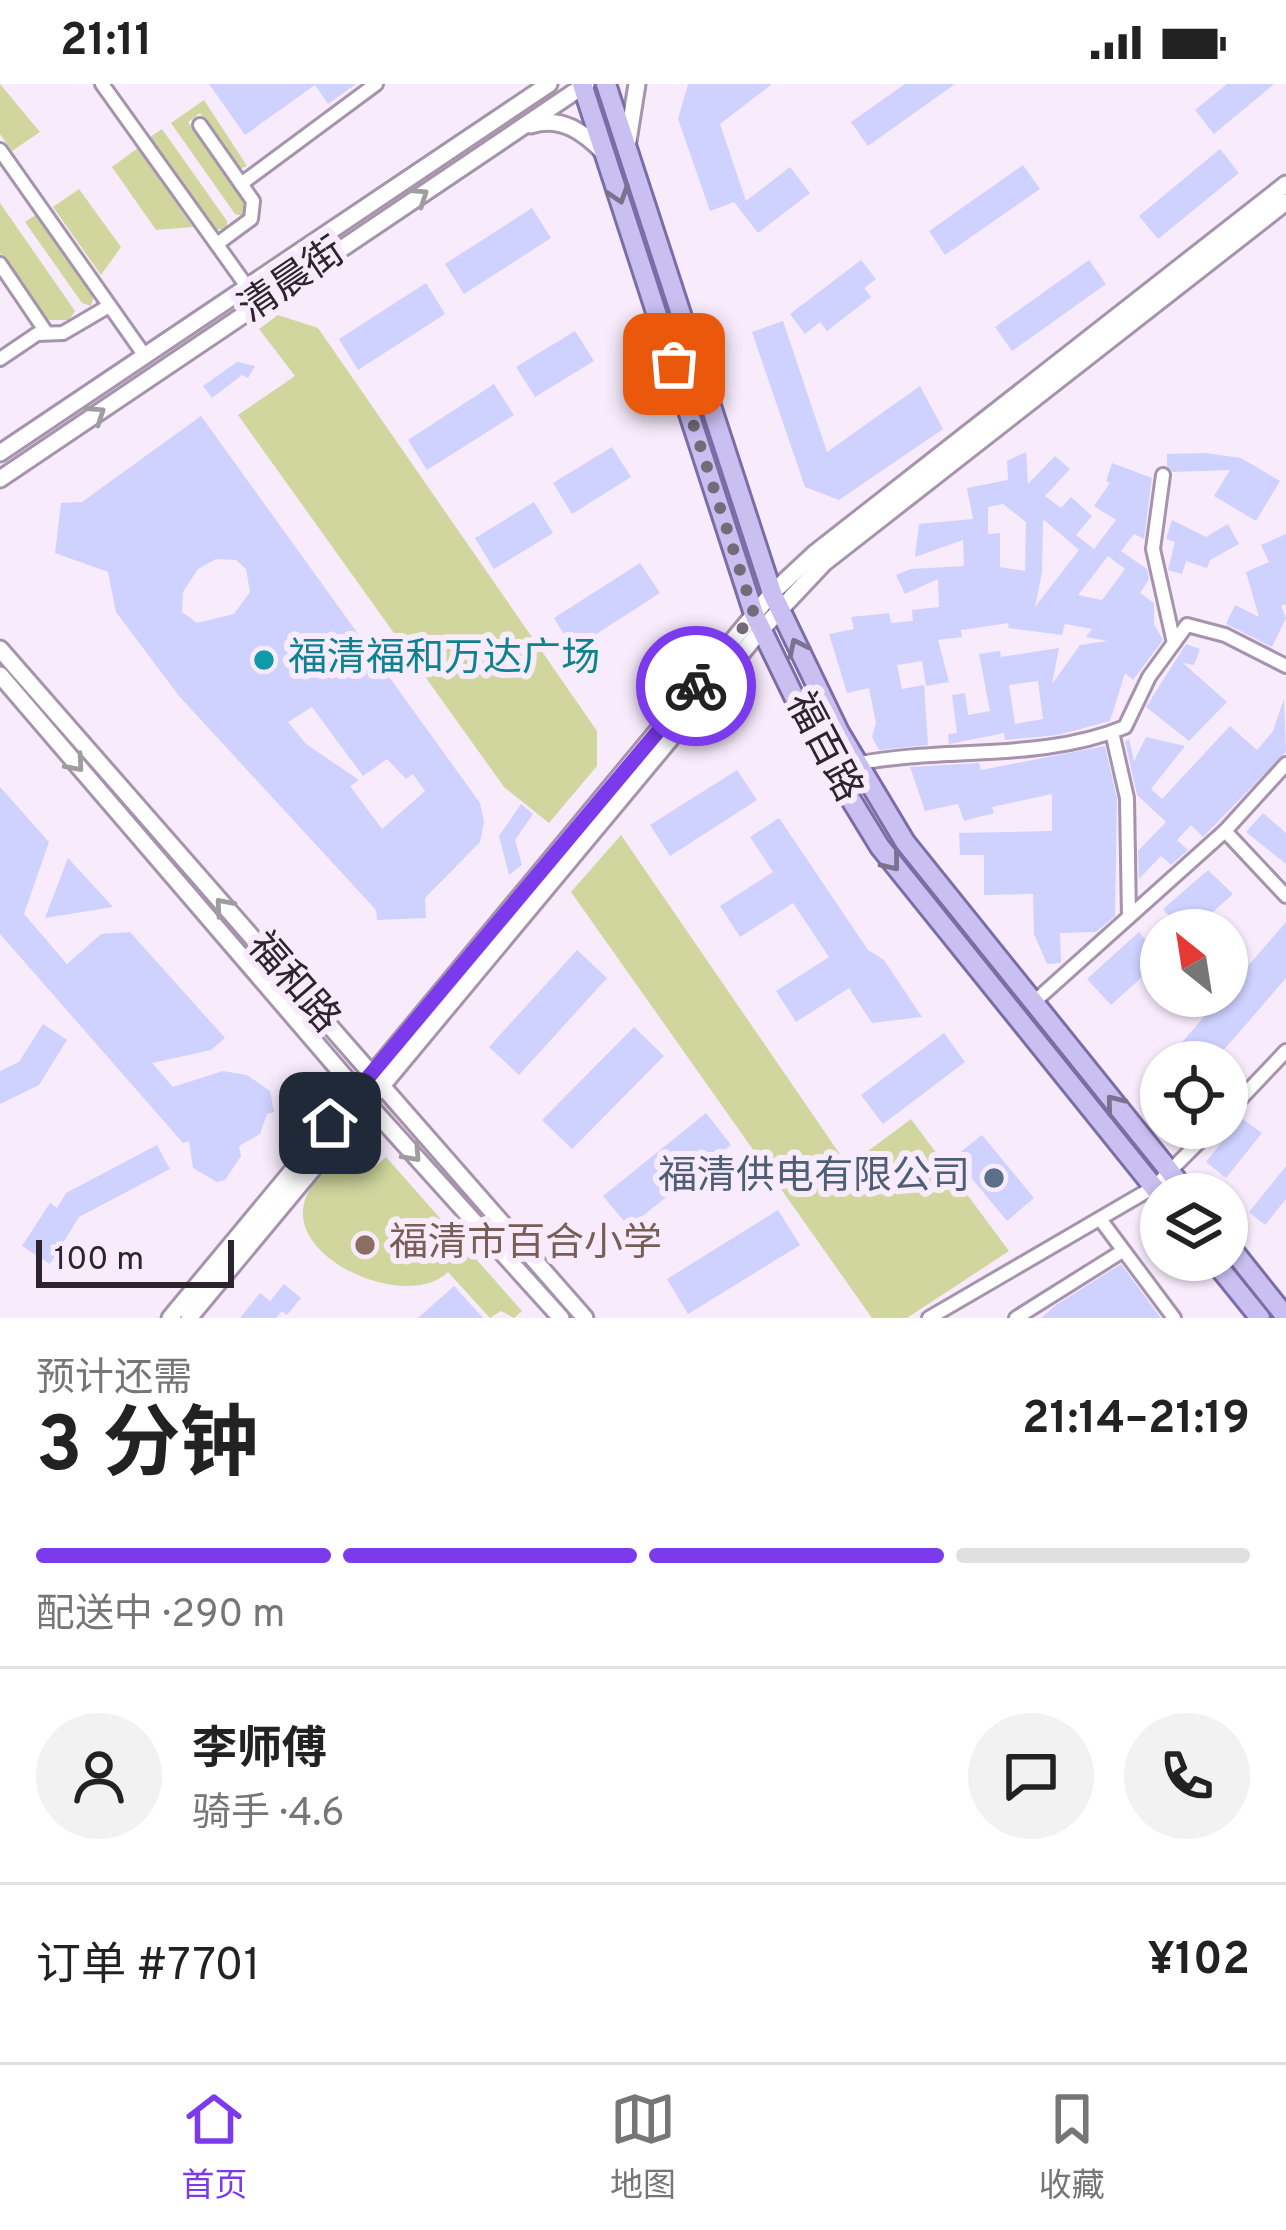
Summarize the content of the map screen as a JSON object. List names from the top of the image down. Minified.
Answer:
{"streets":{"main road":["福百路"],"street":["清晨街","福和路"]},"crossings":[["清晨街","福百路"]],"places":["福清福和万达广场","福清供电有限公司","福清市百合小学"],"scale_bar":"100 m","north":"top left","page":{"status":"21:11","scale":"100 m","heading":["3 分钟","预计还需","21:14–21:19"],"panel":["李师傅","骑手 · 4.6","订单 #7701","¥102"],"bar":"配送中 · 290 m","tabs":["首页","地图","收藏"]}}
